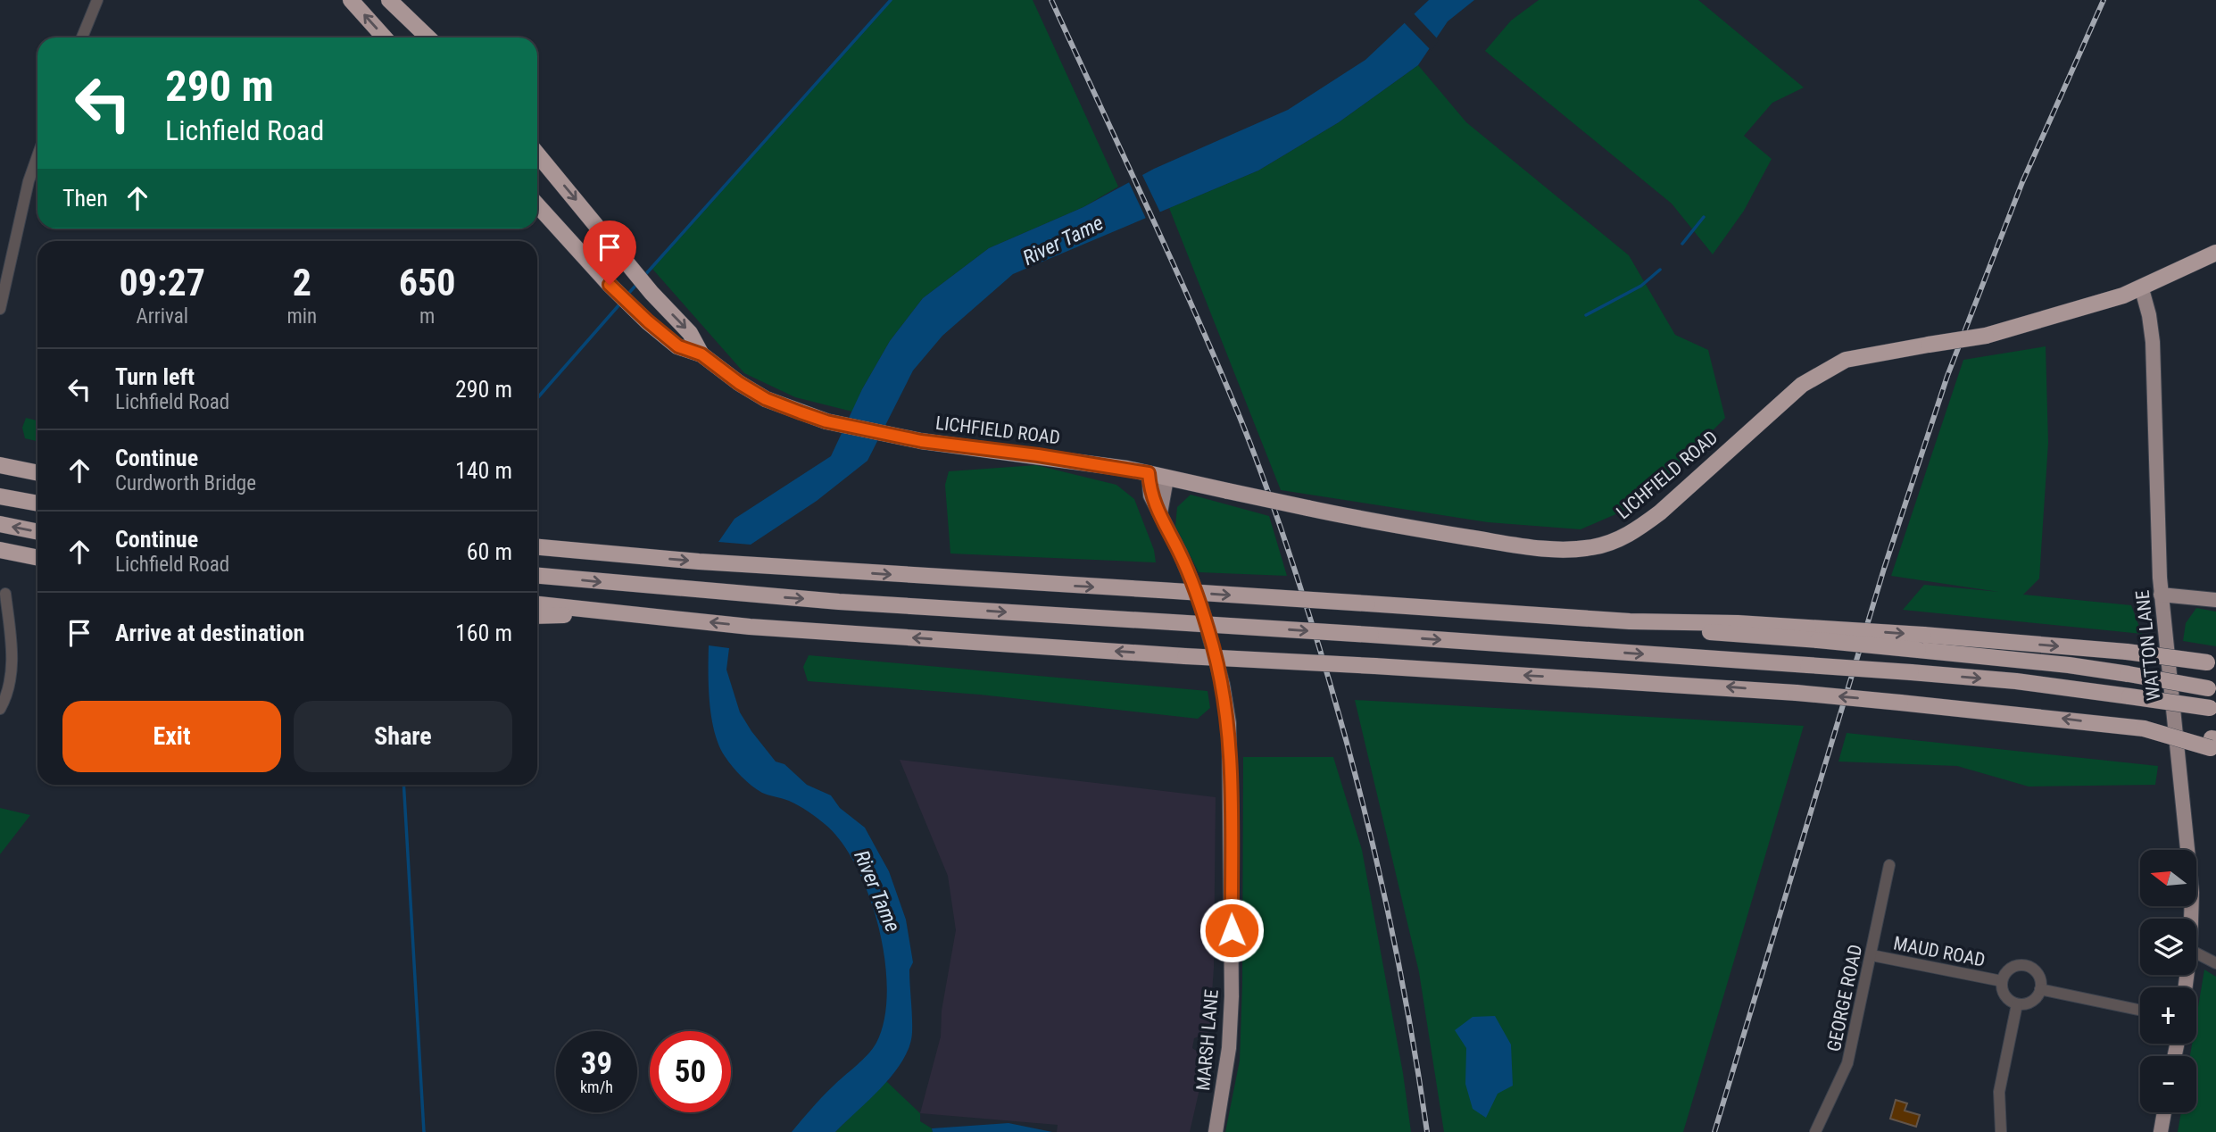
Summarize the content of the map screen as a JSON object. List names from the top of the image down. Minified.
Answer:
{"streets":{"highway":["LICHFIELD ROAD"],"main road":["WATTON LANE","MARSH LANE"],"street":["MAUD ROAD","GEORGE ROAD"]},"crossings":[["LICHFIELD ROAD","WATTON LANE"],["LICHFIELD ROAD","MARSH LANE"],["MAUD ROAD","GEORGE ROAD"]],"water":["River Tame"],"north":"left","page":{"turn":["290 m","Lichfield Road"],"then":"Then","eta":["09:27","Arrival","2","min","650","m"],"list":[{"name":"Turn left","note":"Lichfield Road","value":"290 m"},{"name":"Continue","note":"Curdworth Bridge","value":"140 m"},{"name":"Continue","note":"Lichfield Road","value":"60 m"},{"name":"Arrive at destination","value":"160 m"}],"buttons":["Exit","Share"],"map_buttons":["+","−"],"speed":"39 km/h","limit":"50"}}
